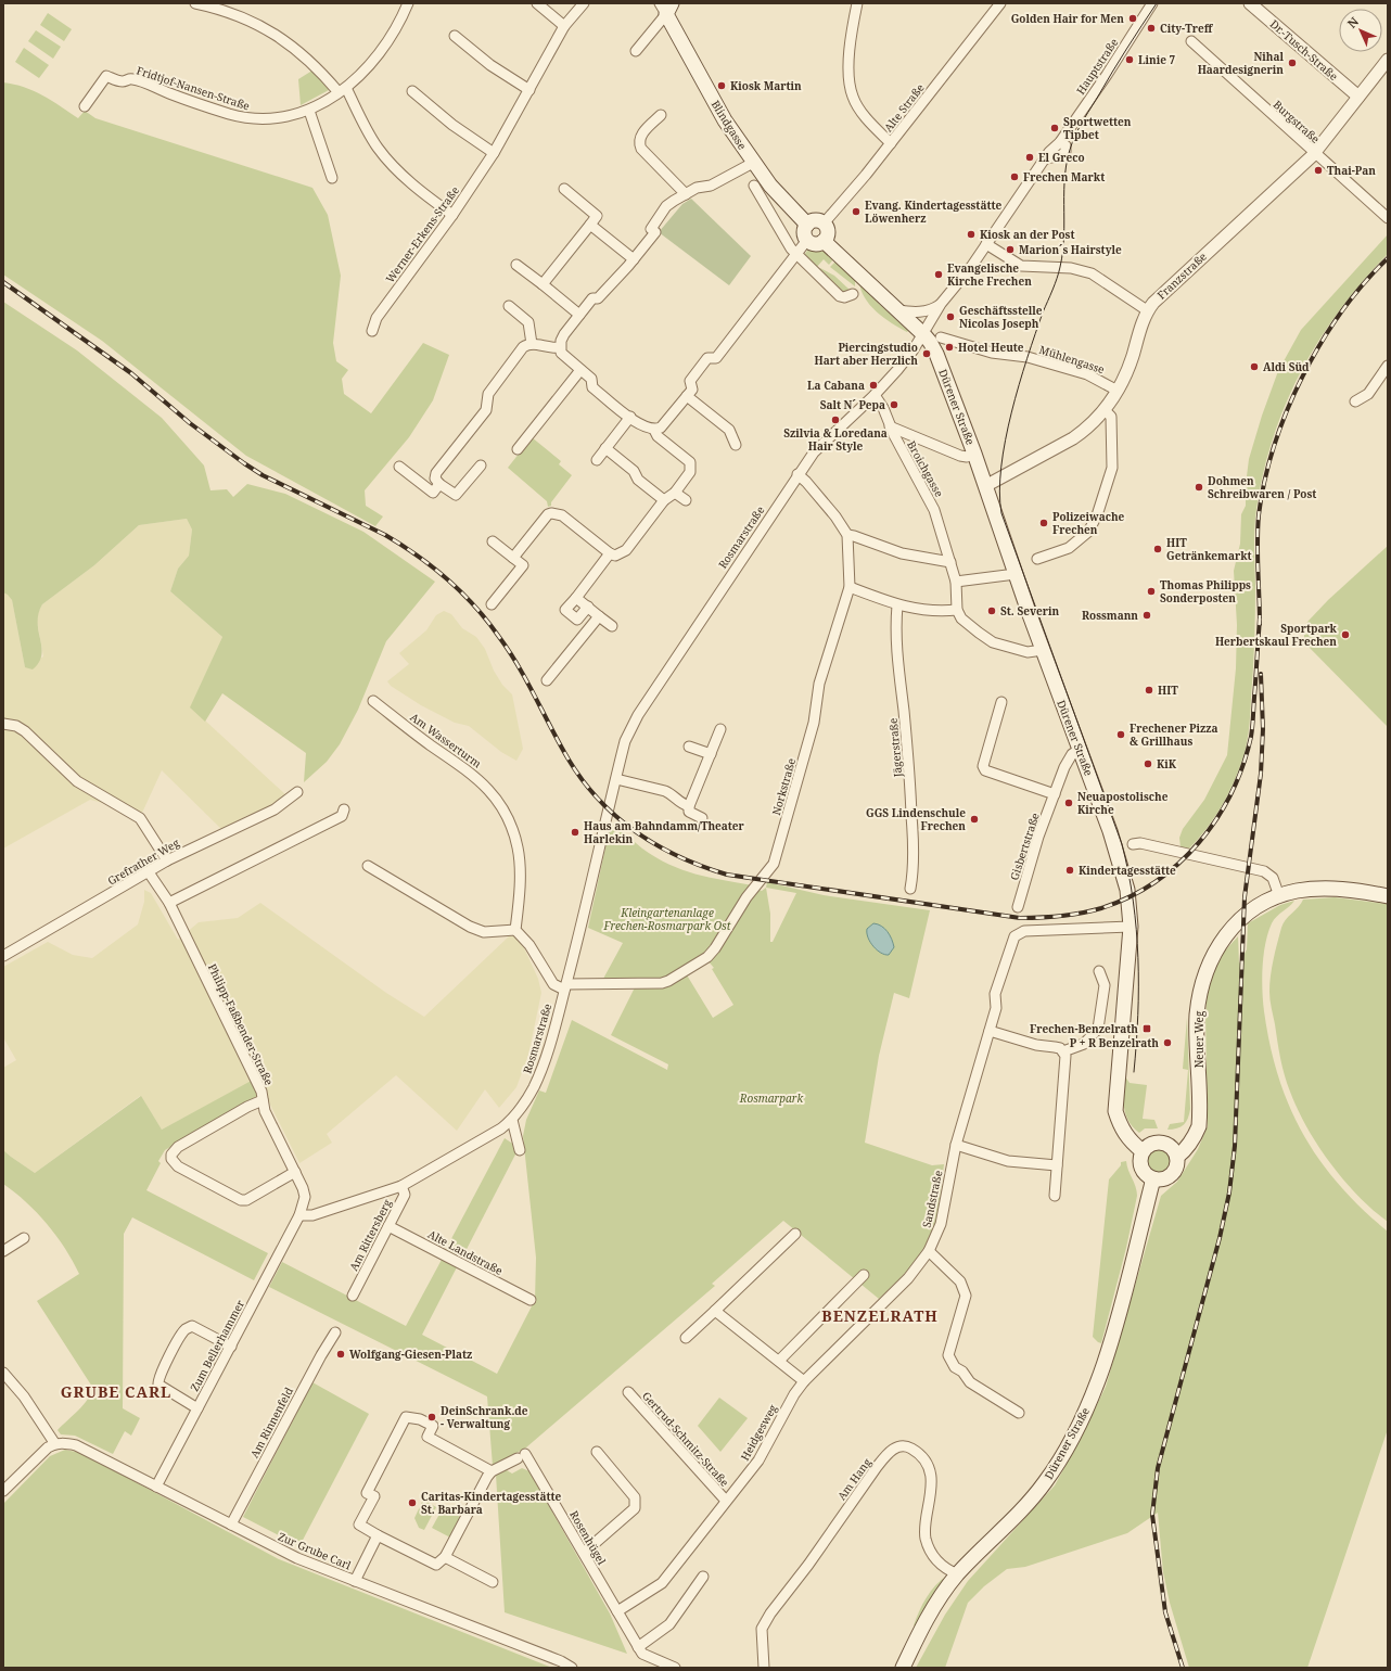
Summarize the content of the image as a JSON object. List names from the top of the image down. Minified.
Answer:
{"streets":{"main road":["Blindgasse","Dürener Straße","Neuer Weg"],"street":["Dr.-Tusch-Straße","Hauptstraße","Fridtjof-Nansen-Straße","Alte Straße","Burgstraße","Werner-Erkens-Straße","Franzstraße","Mühlengasse","Broichgasse","Rosmarstraße","Am Wasserturm","Jägerstraße","Norkstraße","Gisbertstraße","Grefrather Weg","Philipp-Faßbender-Straße","Sandstraße","Am Rittersberg","Alte Landstraße","Zum Bellerhammer","Am Rinnenfeld","Heidgesweg","Gertrud-Schmitz-Straße","Am Hang","Rosenhügel","Zur Grube Carl"]},"crossings":[["Dr.-Tusch-Straße","Franzstraße"],["Hauptstraße","Dürener Straße"],["Hauptstraße","Rosmarstraße"],["Alte Straße","Blindgasse"],["Burgstraße","Franzstraße"],["Franzstraße","Mühlengasse"],["Franzstraße","Dürener Straße"],["Dürener Straße","Rosmarstraße"],["Dürener Straße","Gisbertstraße"],["Dürener Straße","Neuer Weg"],["Dürener Straße","Sandstraße"],["Dürener Straße","Am Hang"],["Broichgasse","Rosmarstraße"],["Rosmarstraße","Norkstraße"],["Rosmarstraße","Philipp-Faßbender-Straße"],["Rosmarstraße","Am Rittersberg"],["Rosmarstraße","Zum Bellerhammer"],["Grefrather Weg","Philipp-Faßbender-Straße"],["Philipp-Faßbender-Straße","Zum Bellerhammer"],["Sandstraße","Heidgesweg"],["Am Rittersberg","Alte Landstraße"],["Zum Bellerhammer","Zur Grube Carl"],["Am Rinnenfeld","Zur Grube Carl"],["Heidgesweg","Gertrud-Schmitz-Straße"],["Heidgesweg","Rosenhügel"]],"districts":["BENZELRATH","GRUBE CARL"],"parks":["Kleingartenanlage Frechen-Rosmarpark Ost","Rosmarpark"],"places":{"other":["Golden Hair for Men","City-Treff","Linie 7","Nihal Haardesignerin","Kiosk Martin","Sportwetten Tipbet","El Greco","Thai-Pan","Frechen Markt","Evang. Kindertagesstätte Löwenherz","Kiosk an der Post","Marion´s Hairstyle","Evangelische Kirche Frechen","Geschäftsstelle Nicolas Joseph","Hotel Heute","Piercingstudio Hart aber Herzlich","Aldi Süd","La Cabana","Salt N´ Pepa","Szilvia & Loredana Hair Style","Dohmen Schreibwaren / Post","Polizeiwache Frechen","HIT Getränkemarkt","Thomas Philipps Sonderposten","St. Severin","Rossmann","Sportpark Herbertskaul Frechen","HIT","Frechener Pizza & Grillhaus","KiK","Neuapostolische Kirche","GGS Lindenschule Frechen","Haus am Bahndamm/Theater Harlekin","Kindertagesstätte","P + R Benzelrath","Wolfgang-Giesen-Platz","DeinSchrank.de - Verwaltung","Caritas-Kindertagesstätte St. Barbara"],"transit":["Frechen-Benzelrath"]},"north":"top left"}
